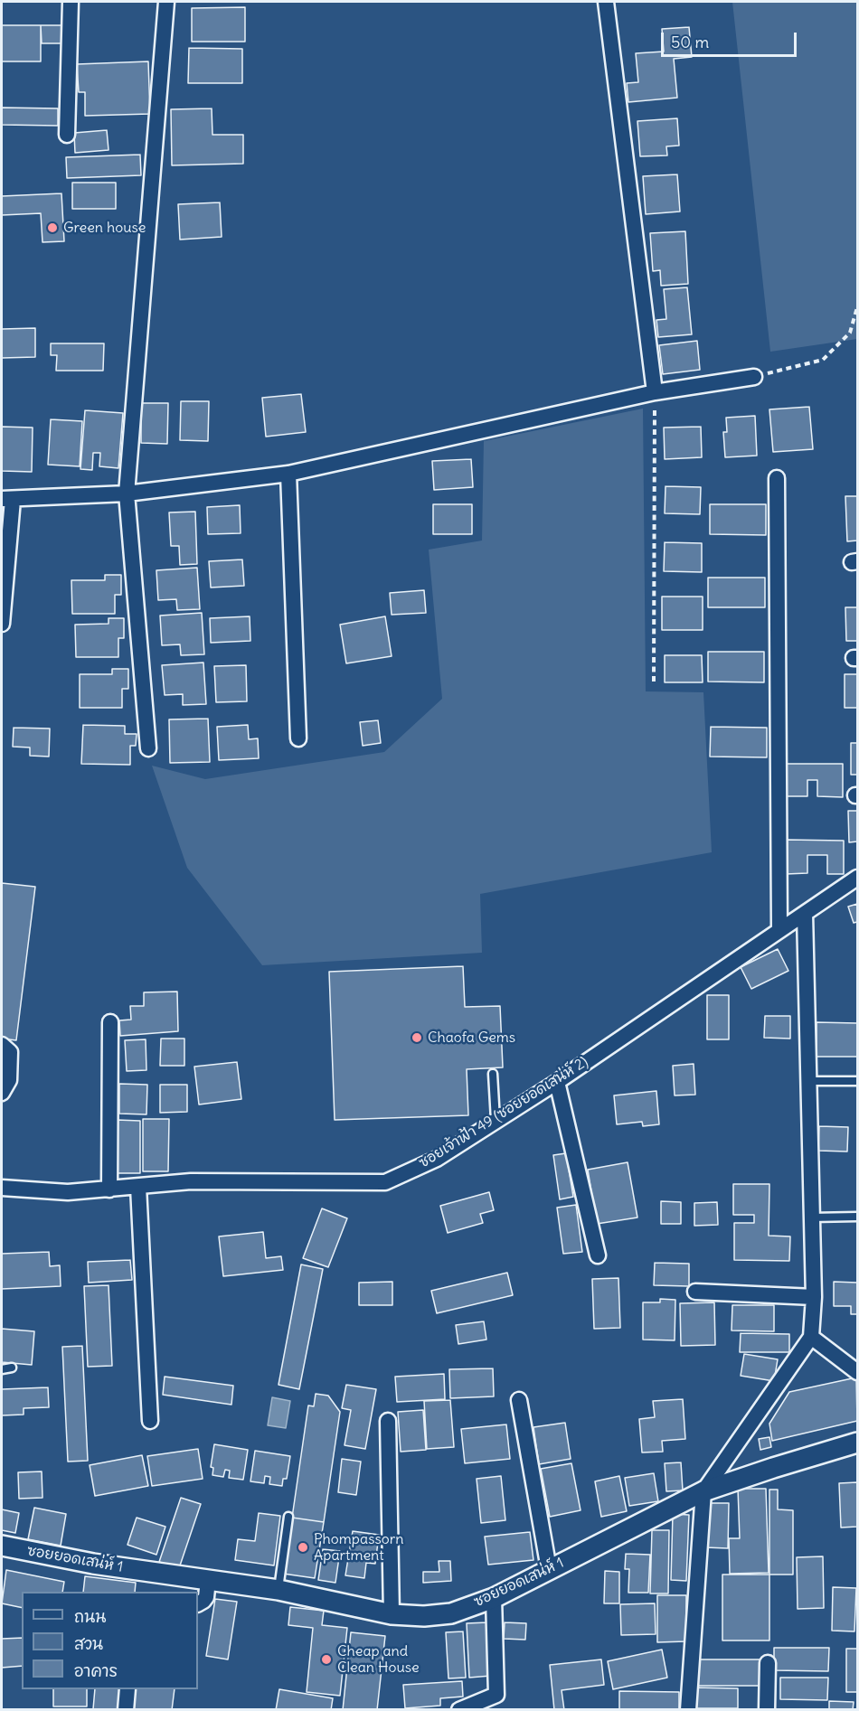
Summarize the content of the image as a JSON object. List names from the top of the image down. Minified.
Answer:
{"streets":{"street":["ซอยเจ้าฟ้า 49 (ซอยยอดเสน่ห์ 2)","ซอยยอดเสน่ห์ 1"]},"places":["Green house","Chaofa Gems","Phompassorn Apartment","Cheap and Clean House"],"legend":["ถนน","สวน","อาคาร"],"scale_bar":"50 m"}
